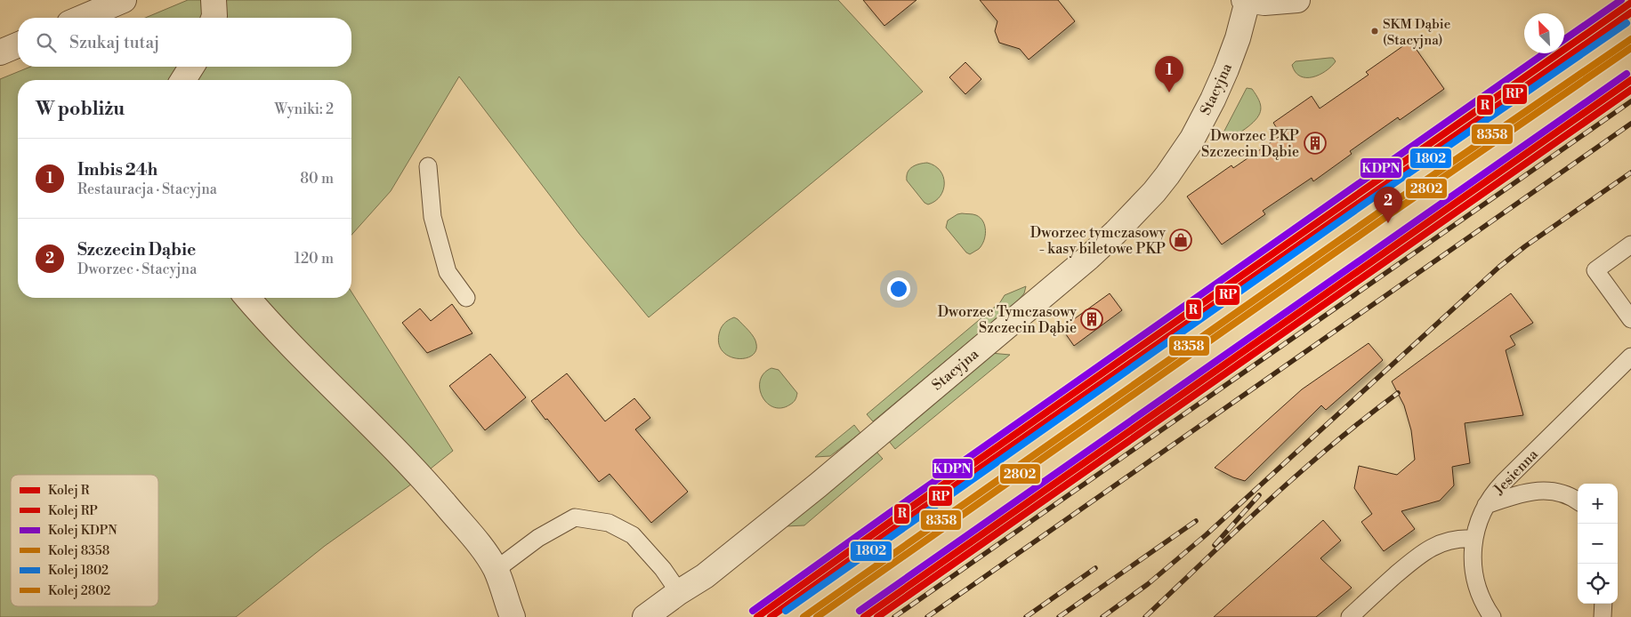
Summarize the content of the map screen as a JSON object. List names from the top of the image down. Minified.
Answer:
{"streets":{"street":["Stacyjna"],"lane":["Jesienna"]},"places":{"other":["SKM Dąbie (Stacyjna)"],"building":["Dworzec PKP Szczecin Dąbie","Dworzec Tymczasowy Szczecin Dąbie"],"shop":["Dworzec tymczasowy - kasy biletowe PKP"]},"lines":["rail line KDPN","rail line R","rail line RP","rail line 1802","rail line 8358","rail line 2802"],"legend":["Kolej R","Kolej RP","Kolej KDPN","Kolej 8358","Kolej 1802","Kolej 2802"],"north":"top left","page":{"search":"Szukaj tutaj","pins":["1","2"],"heading":["W pobliżu","Wyniki: 2"],"list":[{"mark":"1","name":"Imbis 24h","note":"Restauracja · Stacyjna","value":"80 m"},{"mark":"2","name":"Szczecin Dąbie","note":"Dworzec · Stacyjna","value":"120 m"}],"map_buttons":["+","−"]}}
